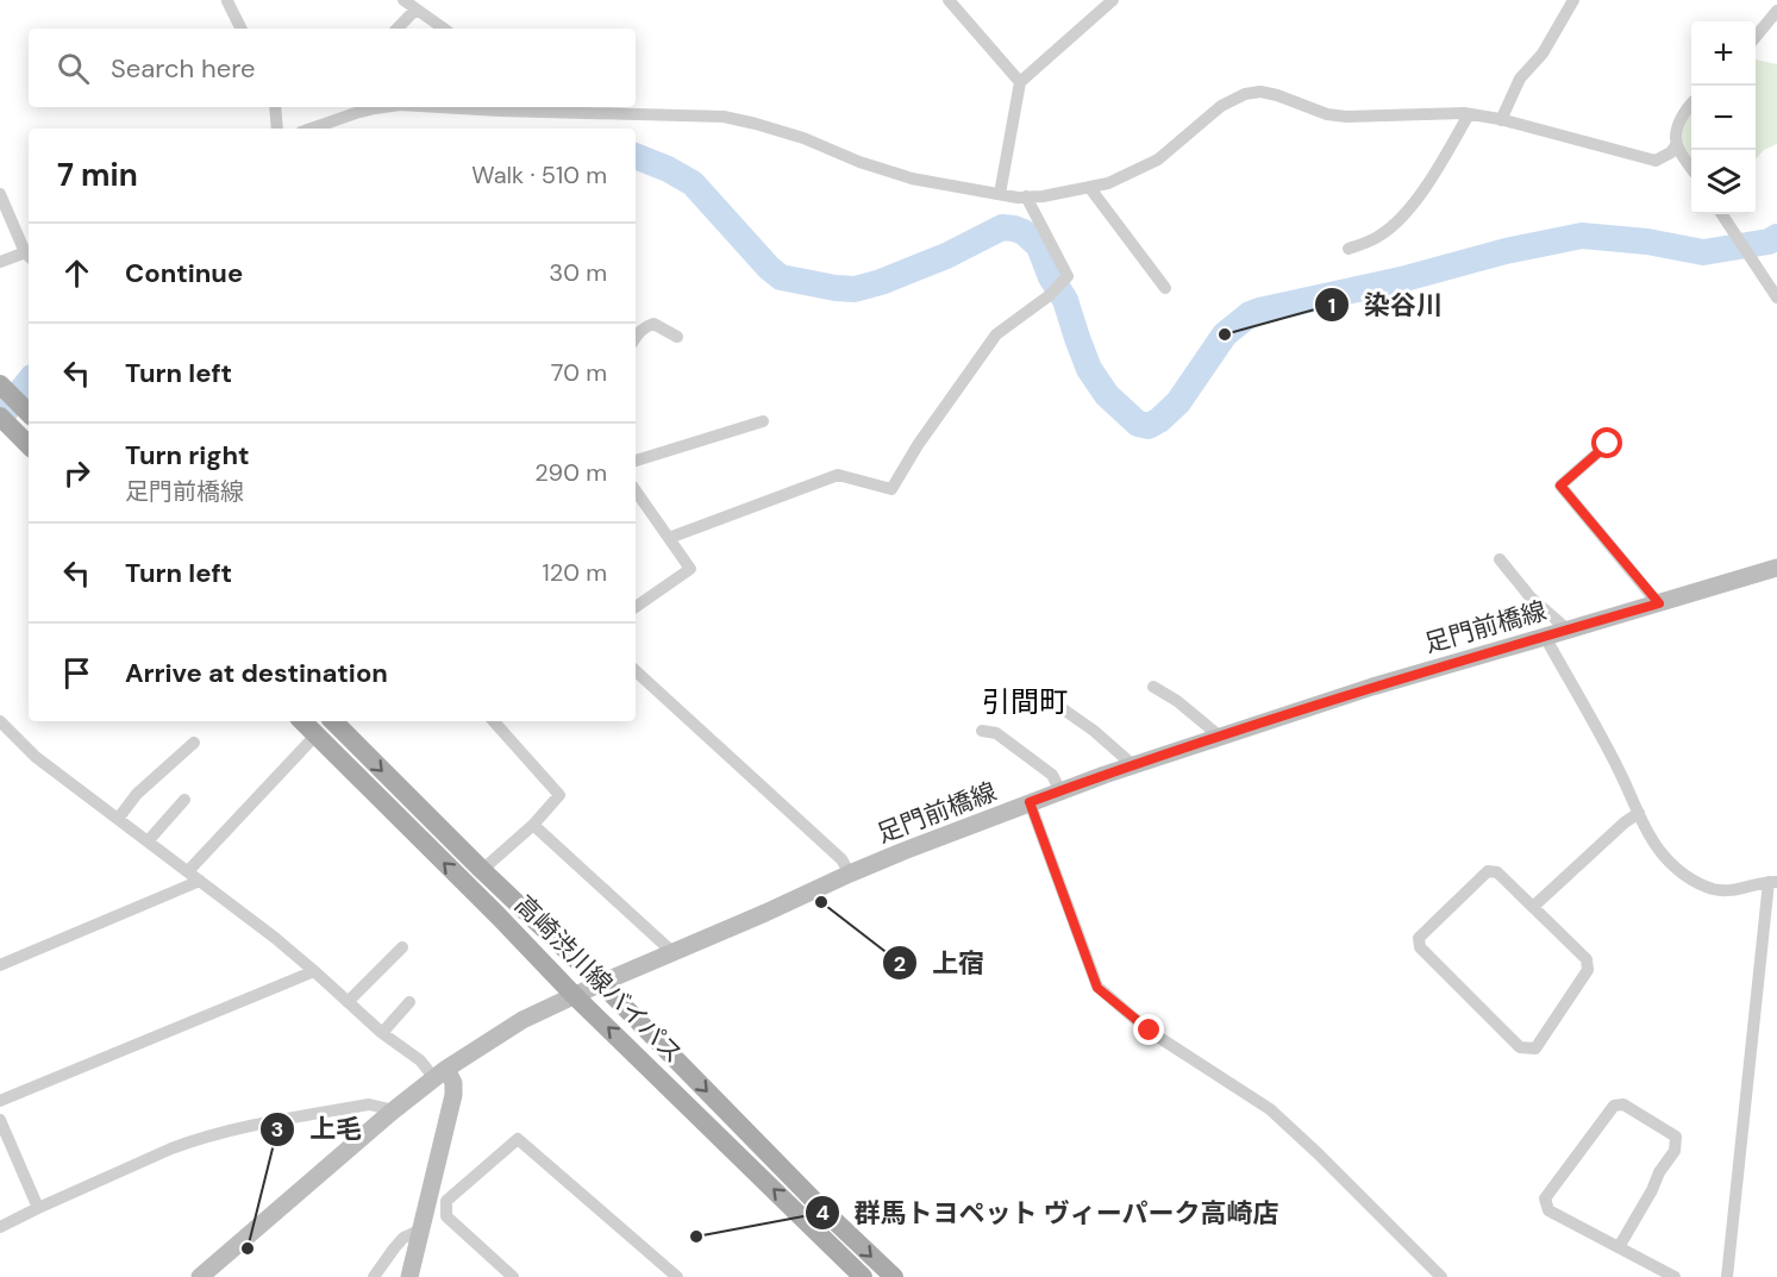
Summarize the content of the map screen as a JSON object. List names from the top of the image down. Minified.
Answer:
{"streets":{"main road":["足門前橋線","高崎渋川線バイパス"]},"crossings":[["足門前橋線","高崎渋川線バイパス"]],"districts":["引間町"],"places":["染谷川","上宿","群馬トヨペット ヴィーパーク高崎店","上毛"],"page":{"map_buttons":["+","−"],"search":"Search here","heading":["7 min","Walk · 510 m"],"list":[["Continue","30 m"],["Turn left","70 m"],["Turn right","足門前橋線","290 m"],["Turn left","120 m"],"Arrive at destination"]}}
